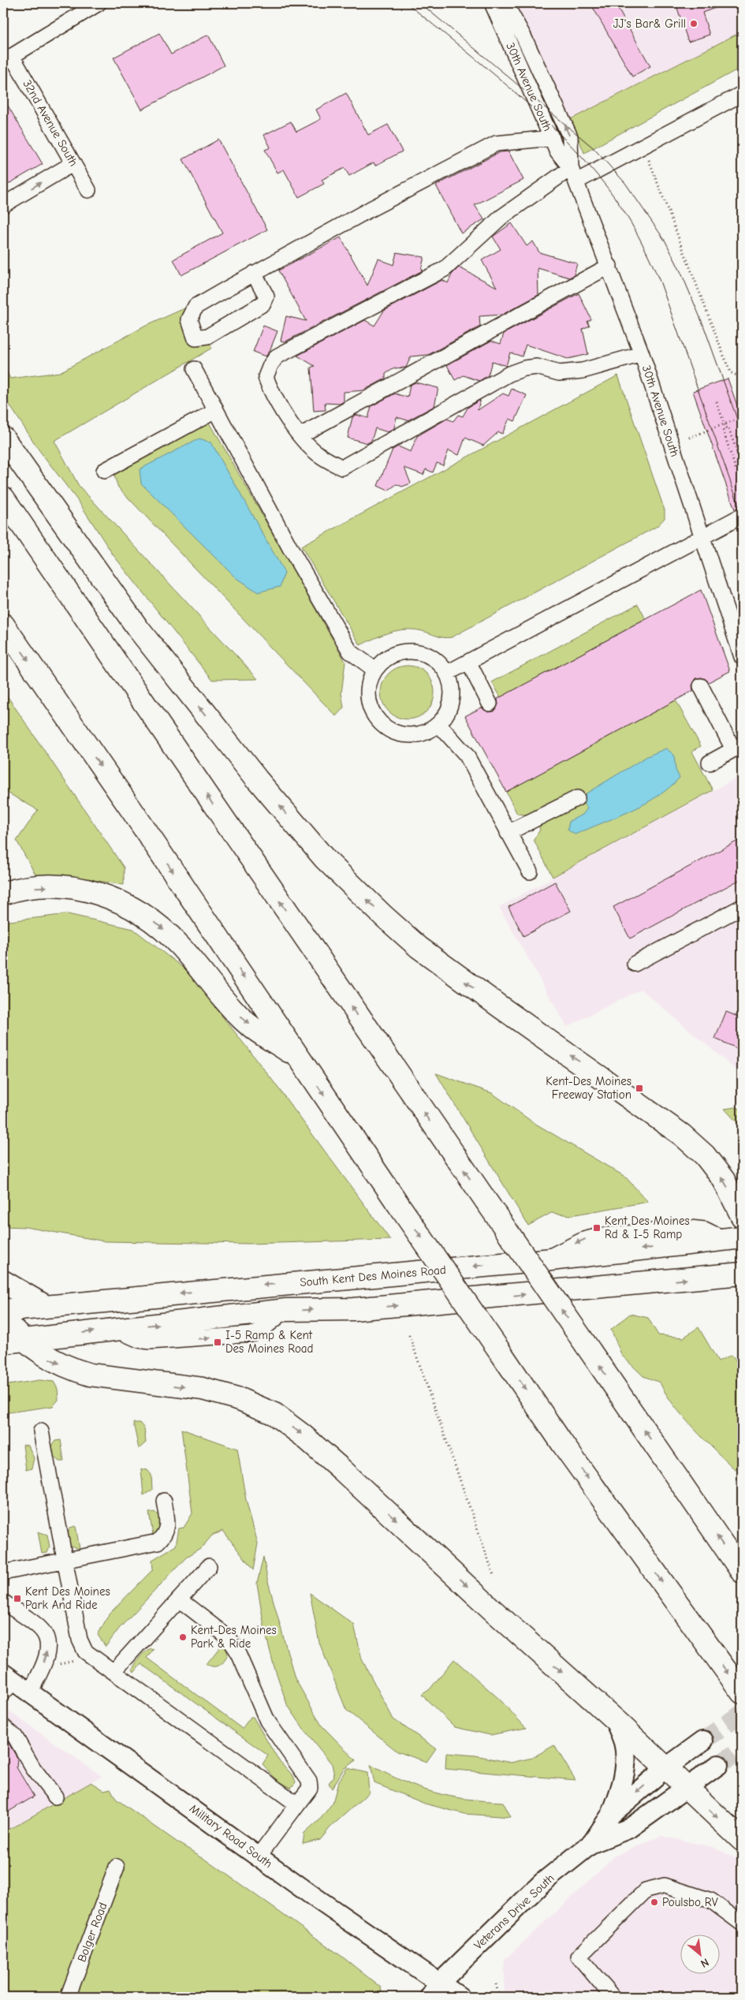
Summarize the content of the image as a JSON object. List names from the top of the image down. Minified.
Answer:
{"streets":{"highway":["South Kent Des Moines Road"],"main road":["Military Road South","Veterans Drive South"],"street":["30th Avenue South","32nd Avenue South","Bolger Road"]},"crossings":[["Military Road South","Veterans Drive South"]],"places":{"other":["JJ's Bar& Grill","Kent-Des Moines Park & Ride","Poulsbo RV"],"transit":["Kent-Des Moines Freeway Station","Kent Des Moines Rd & I-5 Ramp","I-5 Ramp & Kent Des Moines Road","Kent Des Moines Park And Ride"]},"north":"bottom right"}
